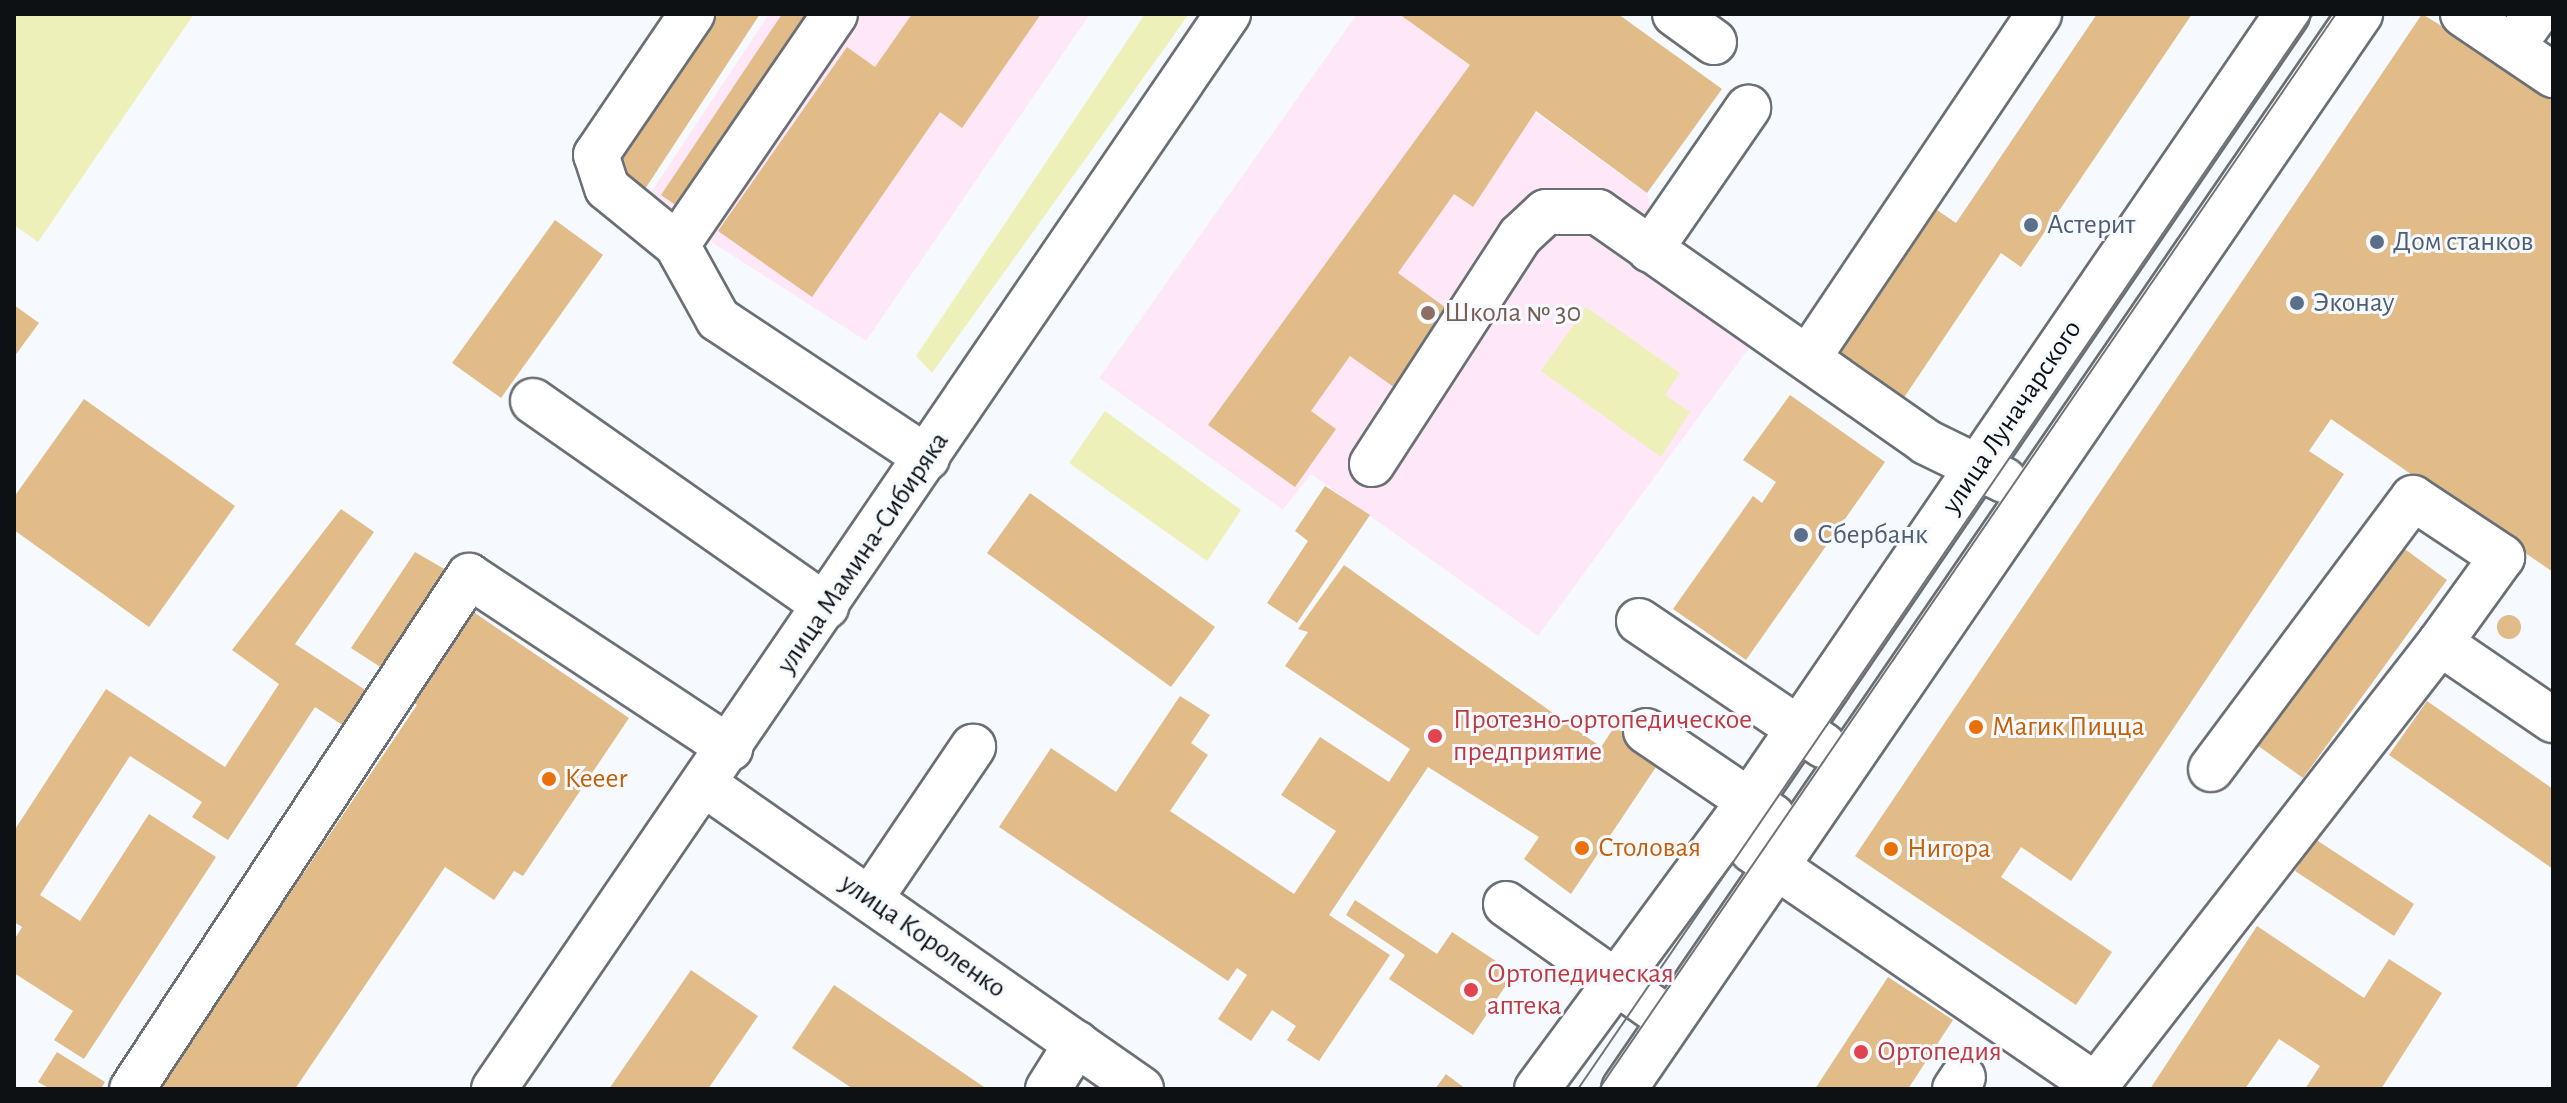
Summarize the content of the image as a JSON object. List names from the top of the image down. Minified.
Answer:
{"streets":{"street":["улица Луначарского","улица Мамина-Сибиряка","улица Короленко"]},"crossings":[["улица Мамина-Сибиряка","улица Короленко"]],"places":["Астерит","Дом станков","Эконау","Школа № 30","Сбербанк","Магик Пицца","Протезно-ортопедическое предприятие","Keeer","Столовая","Нигора","Ортопедическая аптека","Ортопедия"]}
